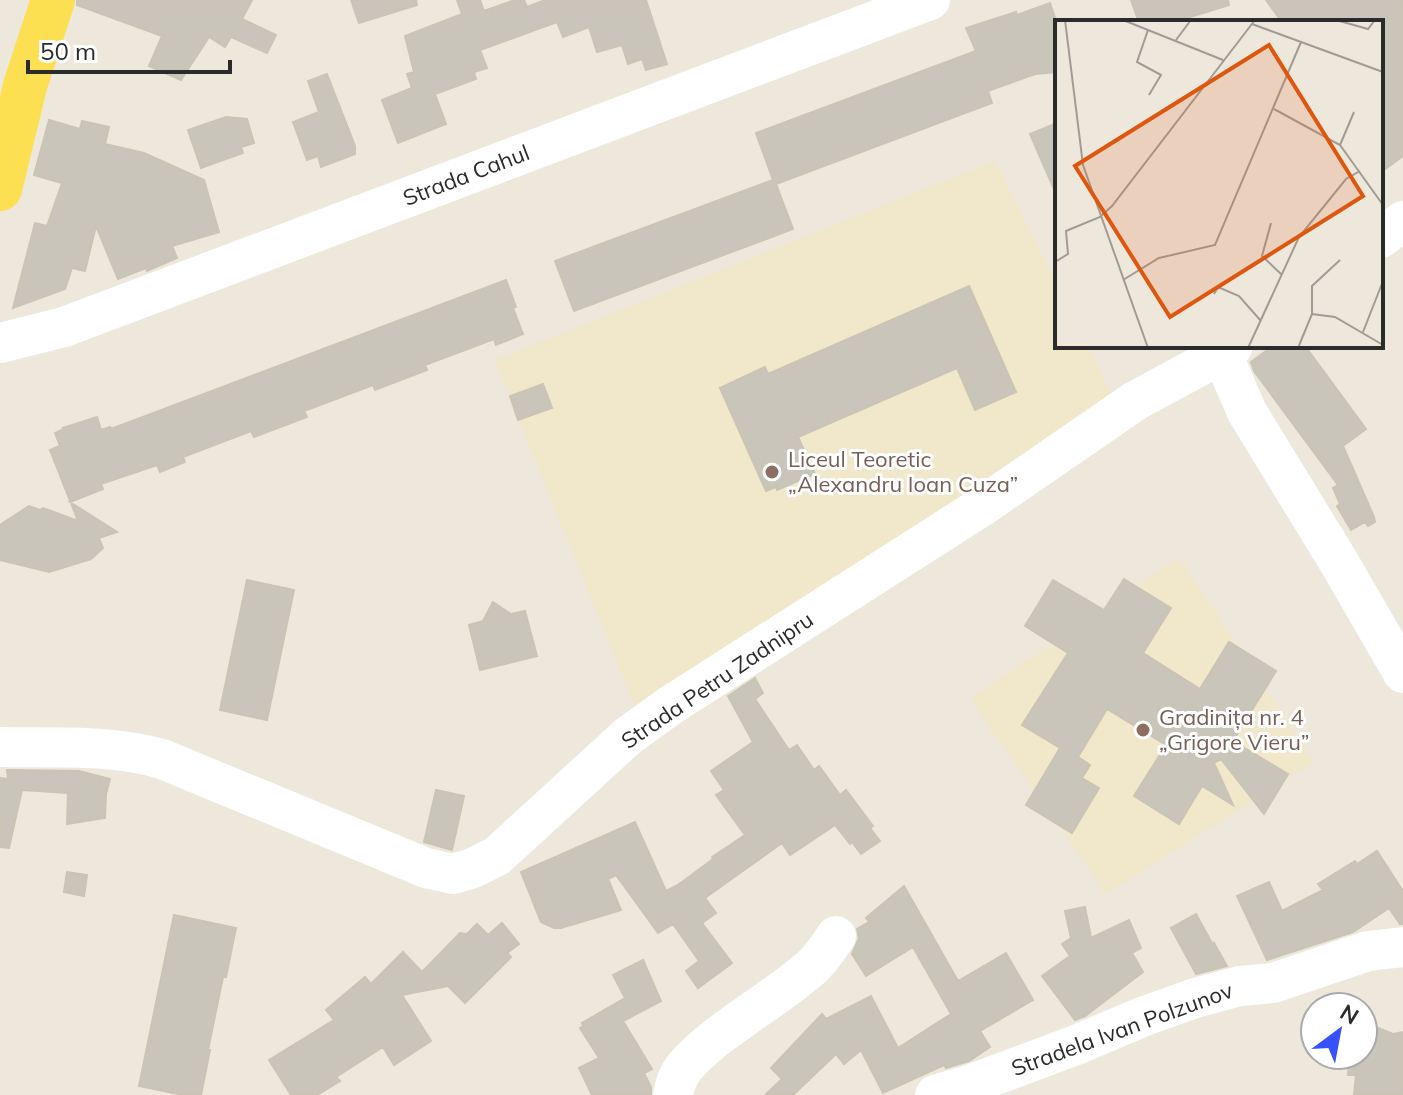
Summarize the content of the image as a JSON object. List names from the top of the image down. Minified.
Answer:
{"streets":{"street":["Strada Cahul","Strada Petru Zadnipru","Stradela Ivan Polzunov"]},"places":["Liceul Teoretic „Alexandru Ioan Cuza”","Gradinița nr. 4 „Grigore Vieru”"],"scale_bar":"50 m","north":"top right"}
